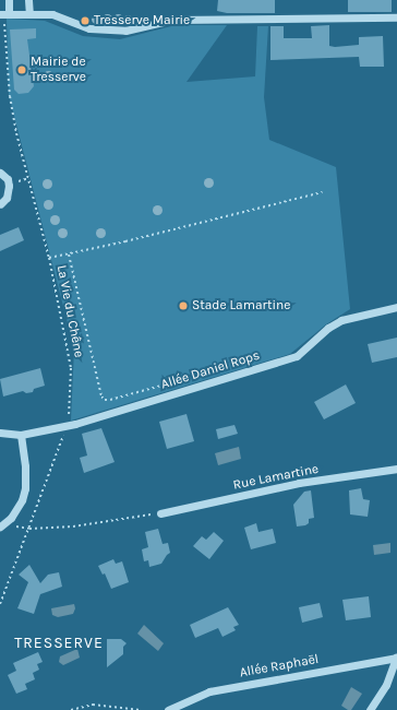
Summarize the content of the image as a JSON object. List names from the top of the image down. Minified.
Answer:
{"streets":{"street":["Allée Daniel Rops","Rue Lamartine","Allée Raphaël"],"path":["La Vie du Chêne"]},"crossings":[["La Vie du Chêne","Allée Daniel Rops"]],"districts":["TRESSERVE"],"places":["Tresserve Mairie","Mairie de Tresserve","Stade Lamartine"]}
